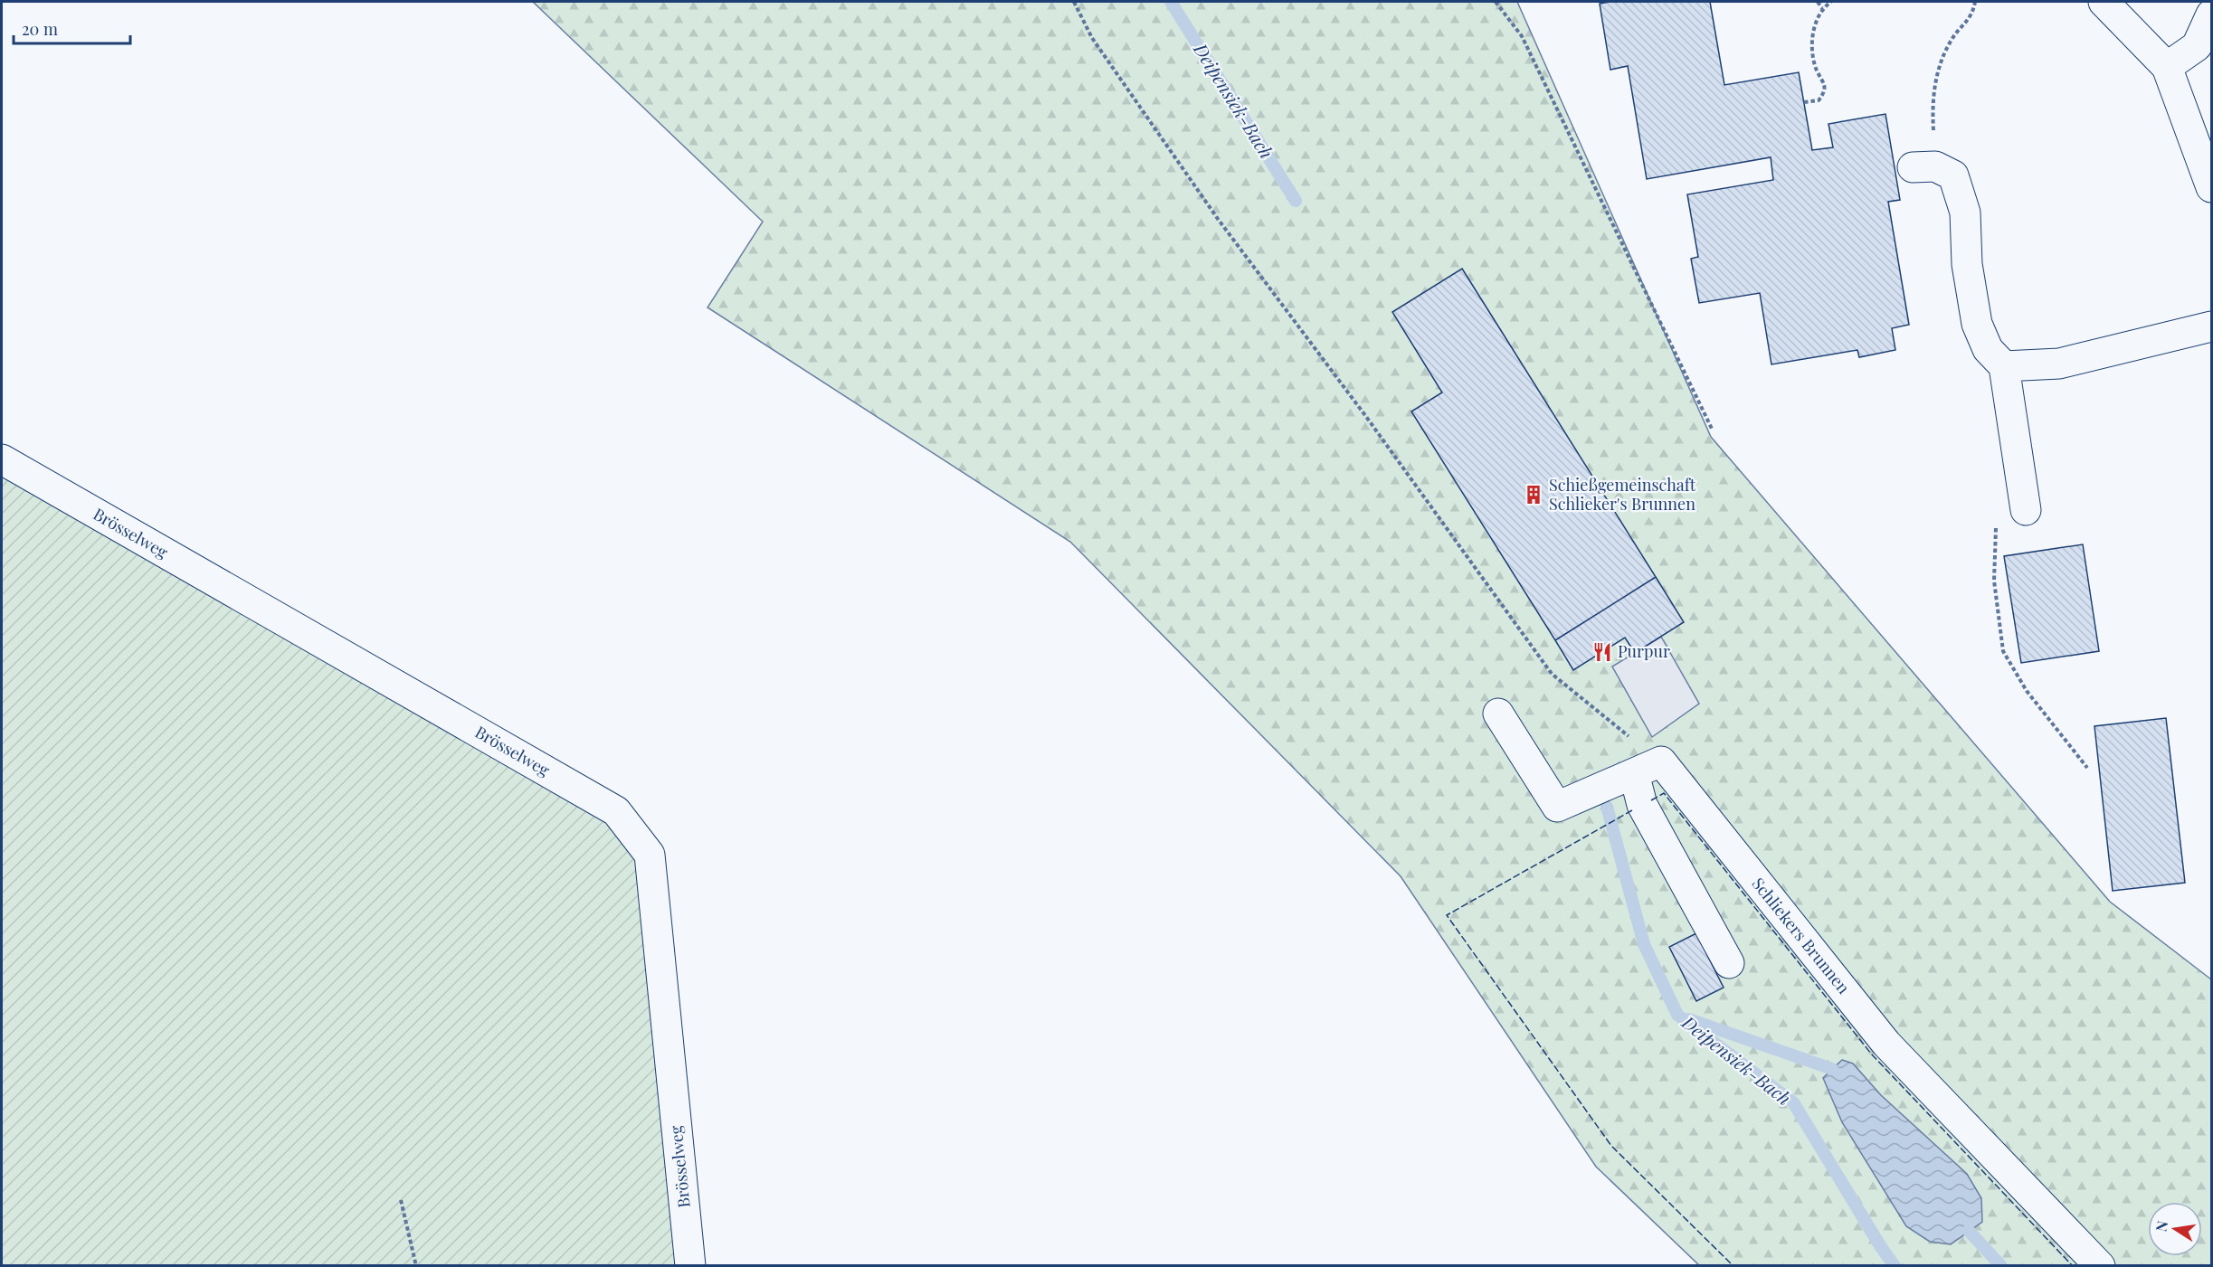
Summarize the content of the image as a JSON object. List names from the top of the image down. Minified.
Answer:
{"streets":{"street":["Brösselweg","Schliekers Brunnen"]},"water":["Deipensiek-Bach"],"places":{"building":["Schießgemeinschaft Schlieker's Brunnen"],"restaurant":["Purpur"]},"scale_bar":"20 m","north":"left"}
